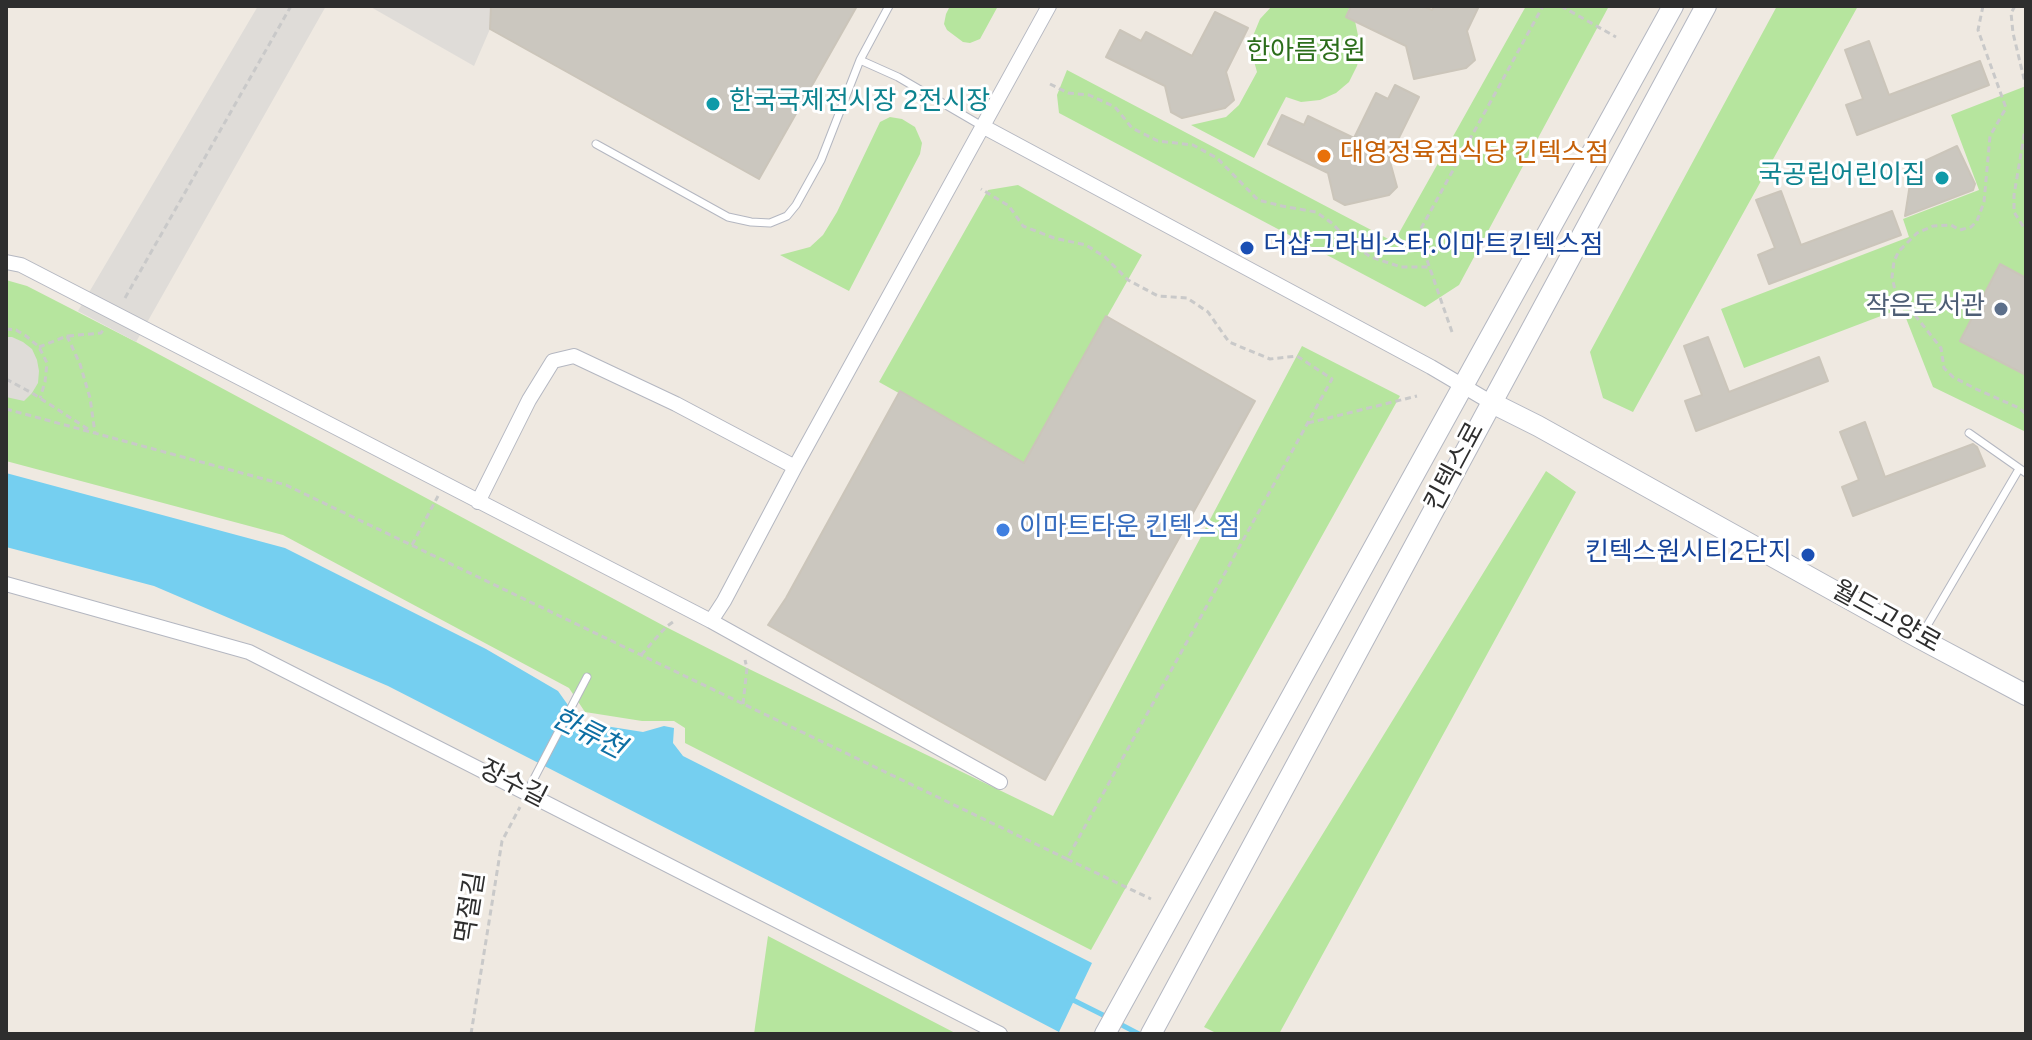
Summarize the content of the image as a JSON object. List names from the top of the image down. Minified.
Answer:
{"streets":{"main road":["킨텍스로","월드고양로"],"street":["장수길"],"path":["멱절길"]},"crossings":[["킨텍스로","월드고양로"],["장수길","멱절길"]],"water":["한류천"],"parks":["한아름정원"],"places":["한국국제전시장 2전시장","대영정육점식당 킨텍스점","국공립어린이집","더샵그라비스타.이마트킨텍스점","작은도서관","이마트타운 킨텍스점","킨텍스원시티2단지"]}
